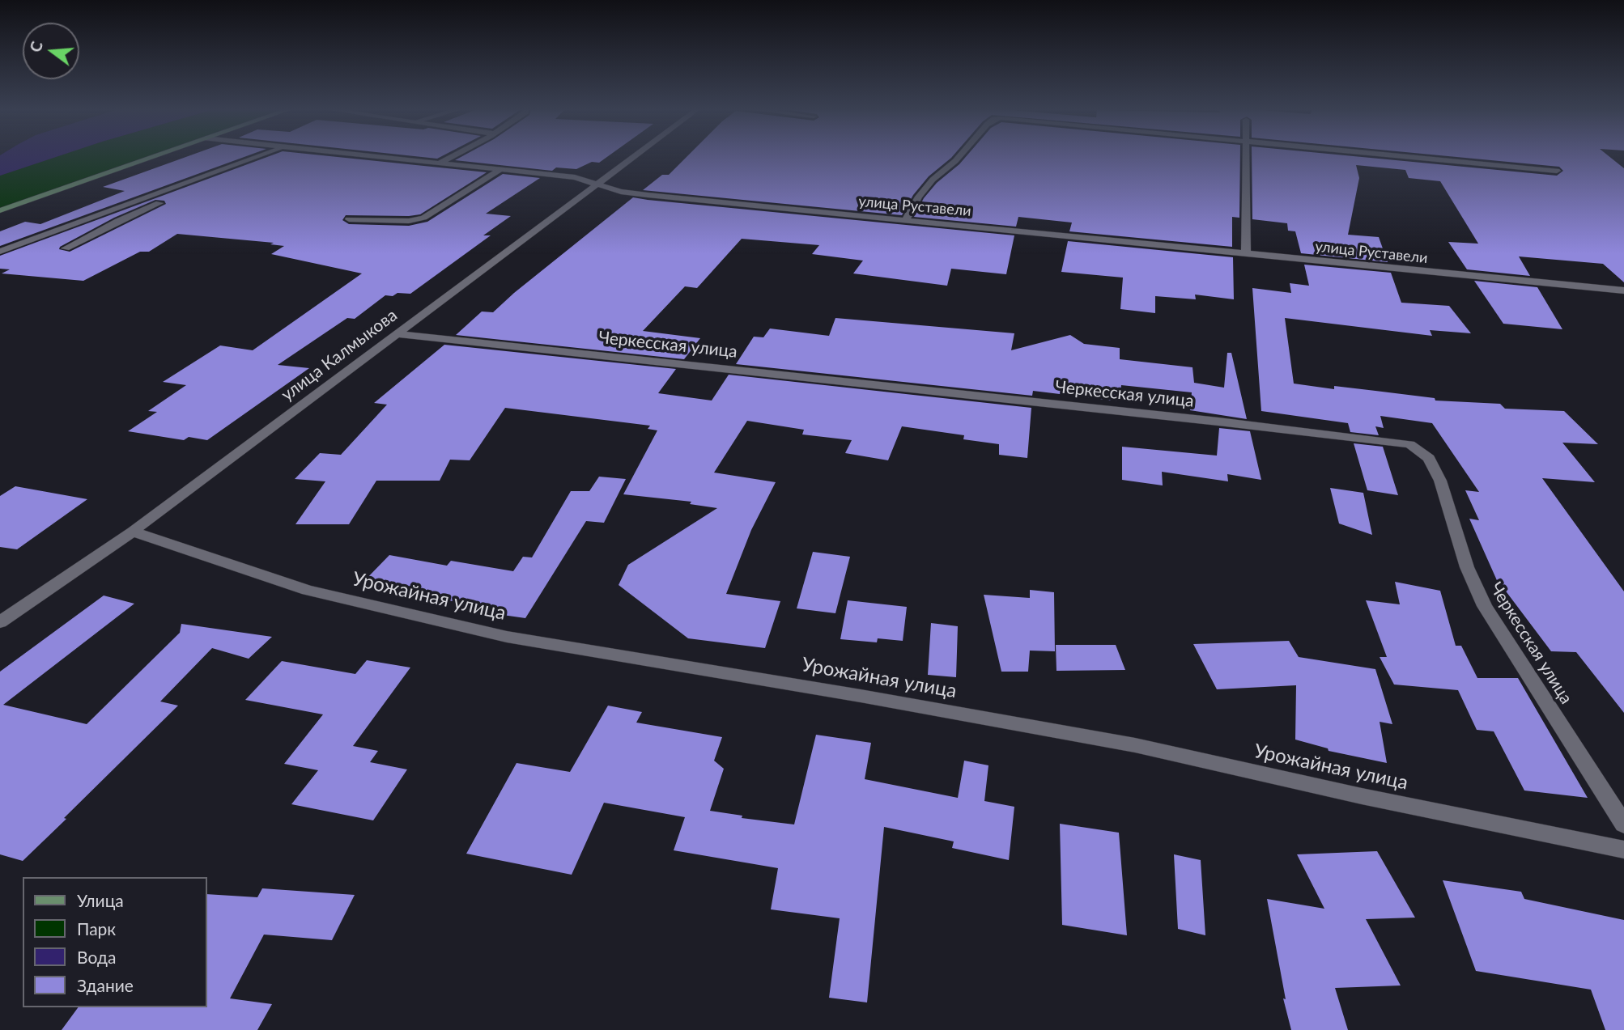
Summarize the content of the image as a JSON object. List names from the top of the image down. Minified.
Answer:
{"streets":{"street":["улица Руставели","Черкесская улица","улица Калмыкова","Урожайная улица"]},"crossings":[["улица Руставели","улица Калмыкова"],["Черкесская улица","улица Калмыкова"],["улица Калмыкова","Урожайная улица"]],"legend":["Улица","Парк","Вода","Здание"],"north":"left"}
